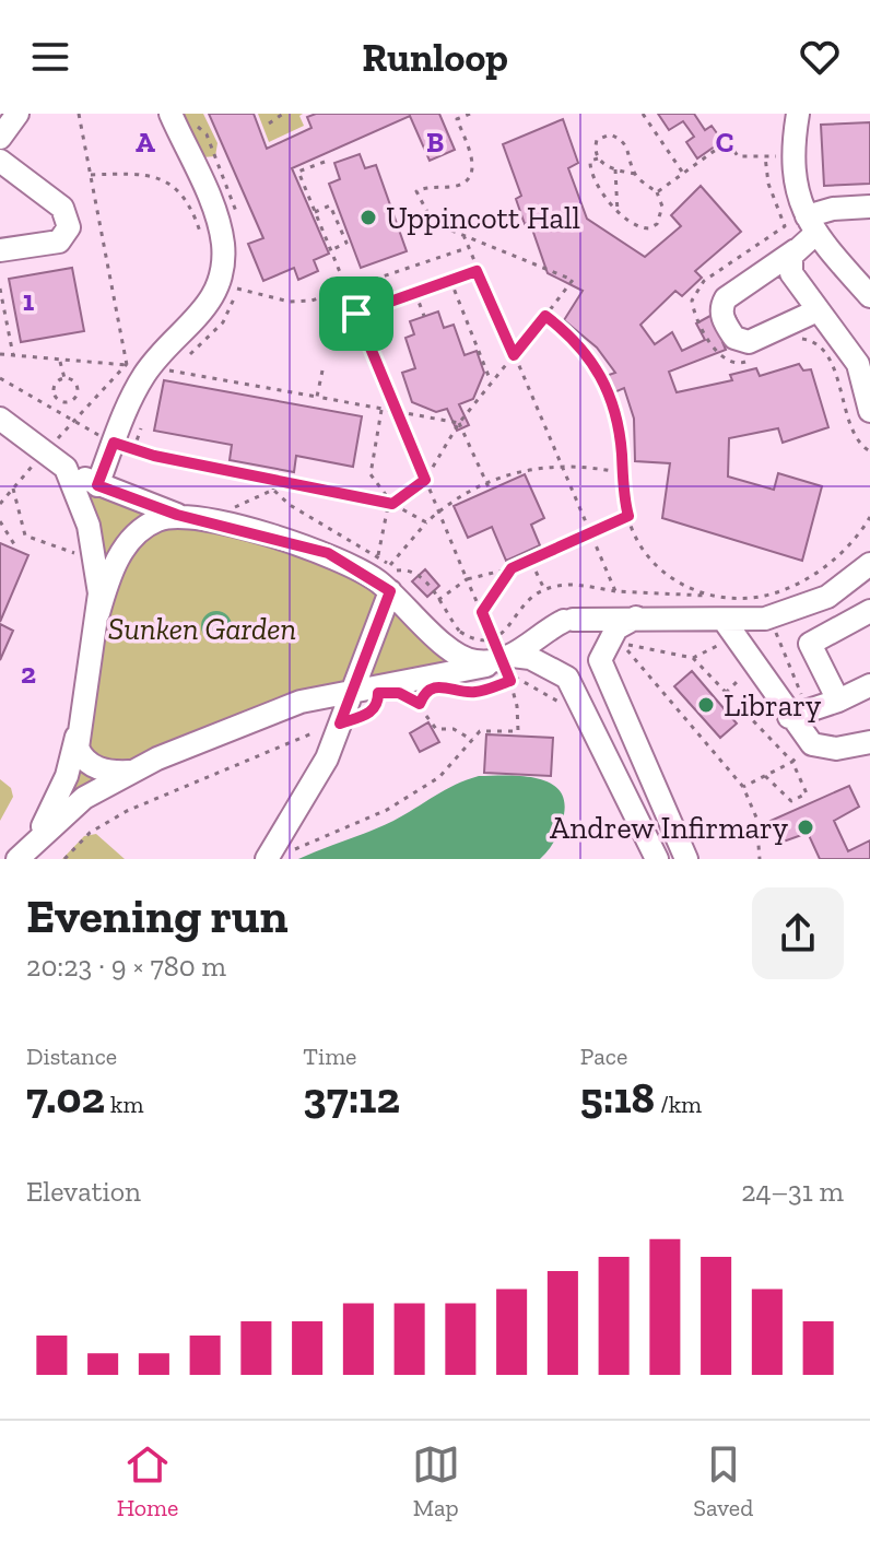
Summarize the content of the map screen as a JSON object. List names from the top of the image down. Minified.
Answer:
{"parks":["Sunken Garden"],"places":["Uppincott Hall","Library","Andrew Infirmary"],"page":{"header":"Runloop","heading":["Evening run","20:23 · 9 × 780 m"],"stats":[["Distance","7.02 km"],["Time","37:12"],["Pace","5:18 /km"]],"chart":["Elevation","24–31 m"],"tabs":["Home","Map","Saved"]},"grid":{"columns":["A","B","C"],"rows":["1","2"]}}
